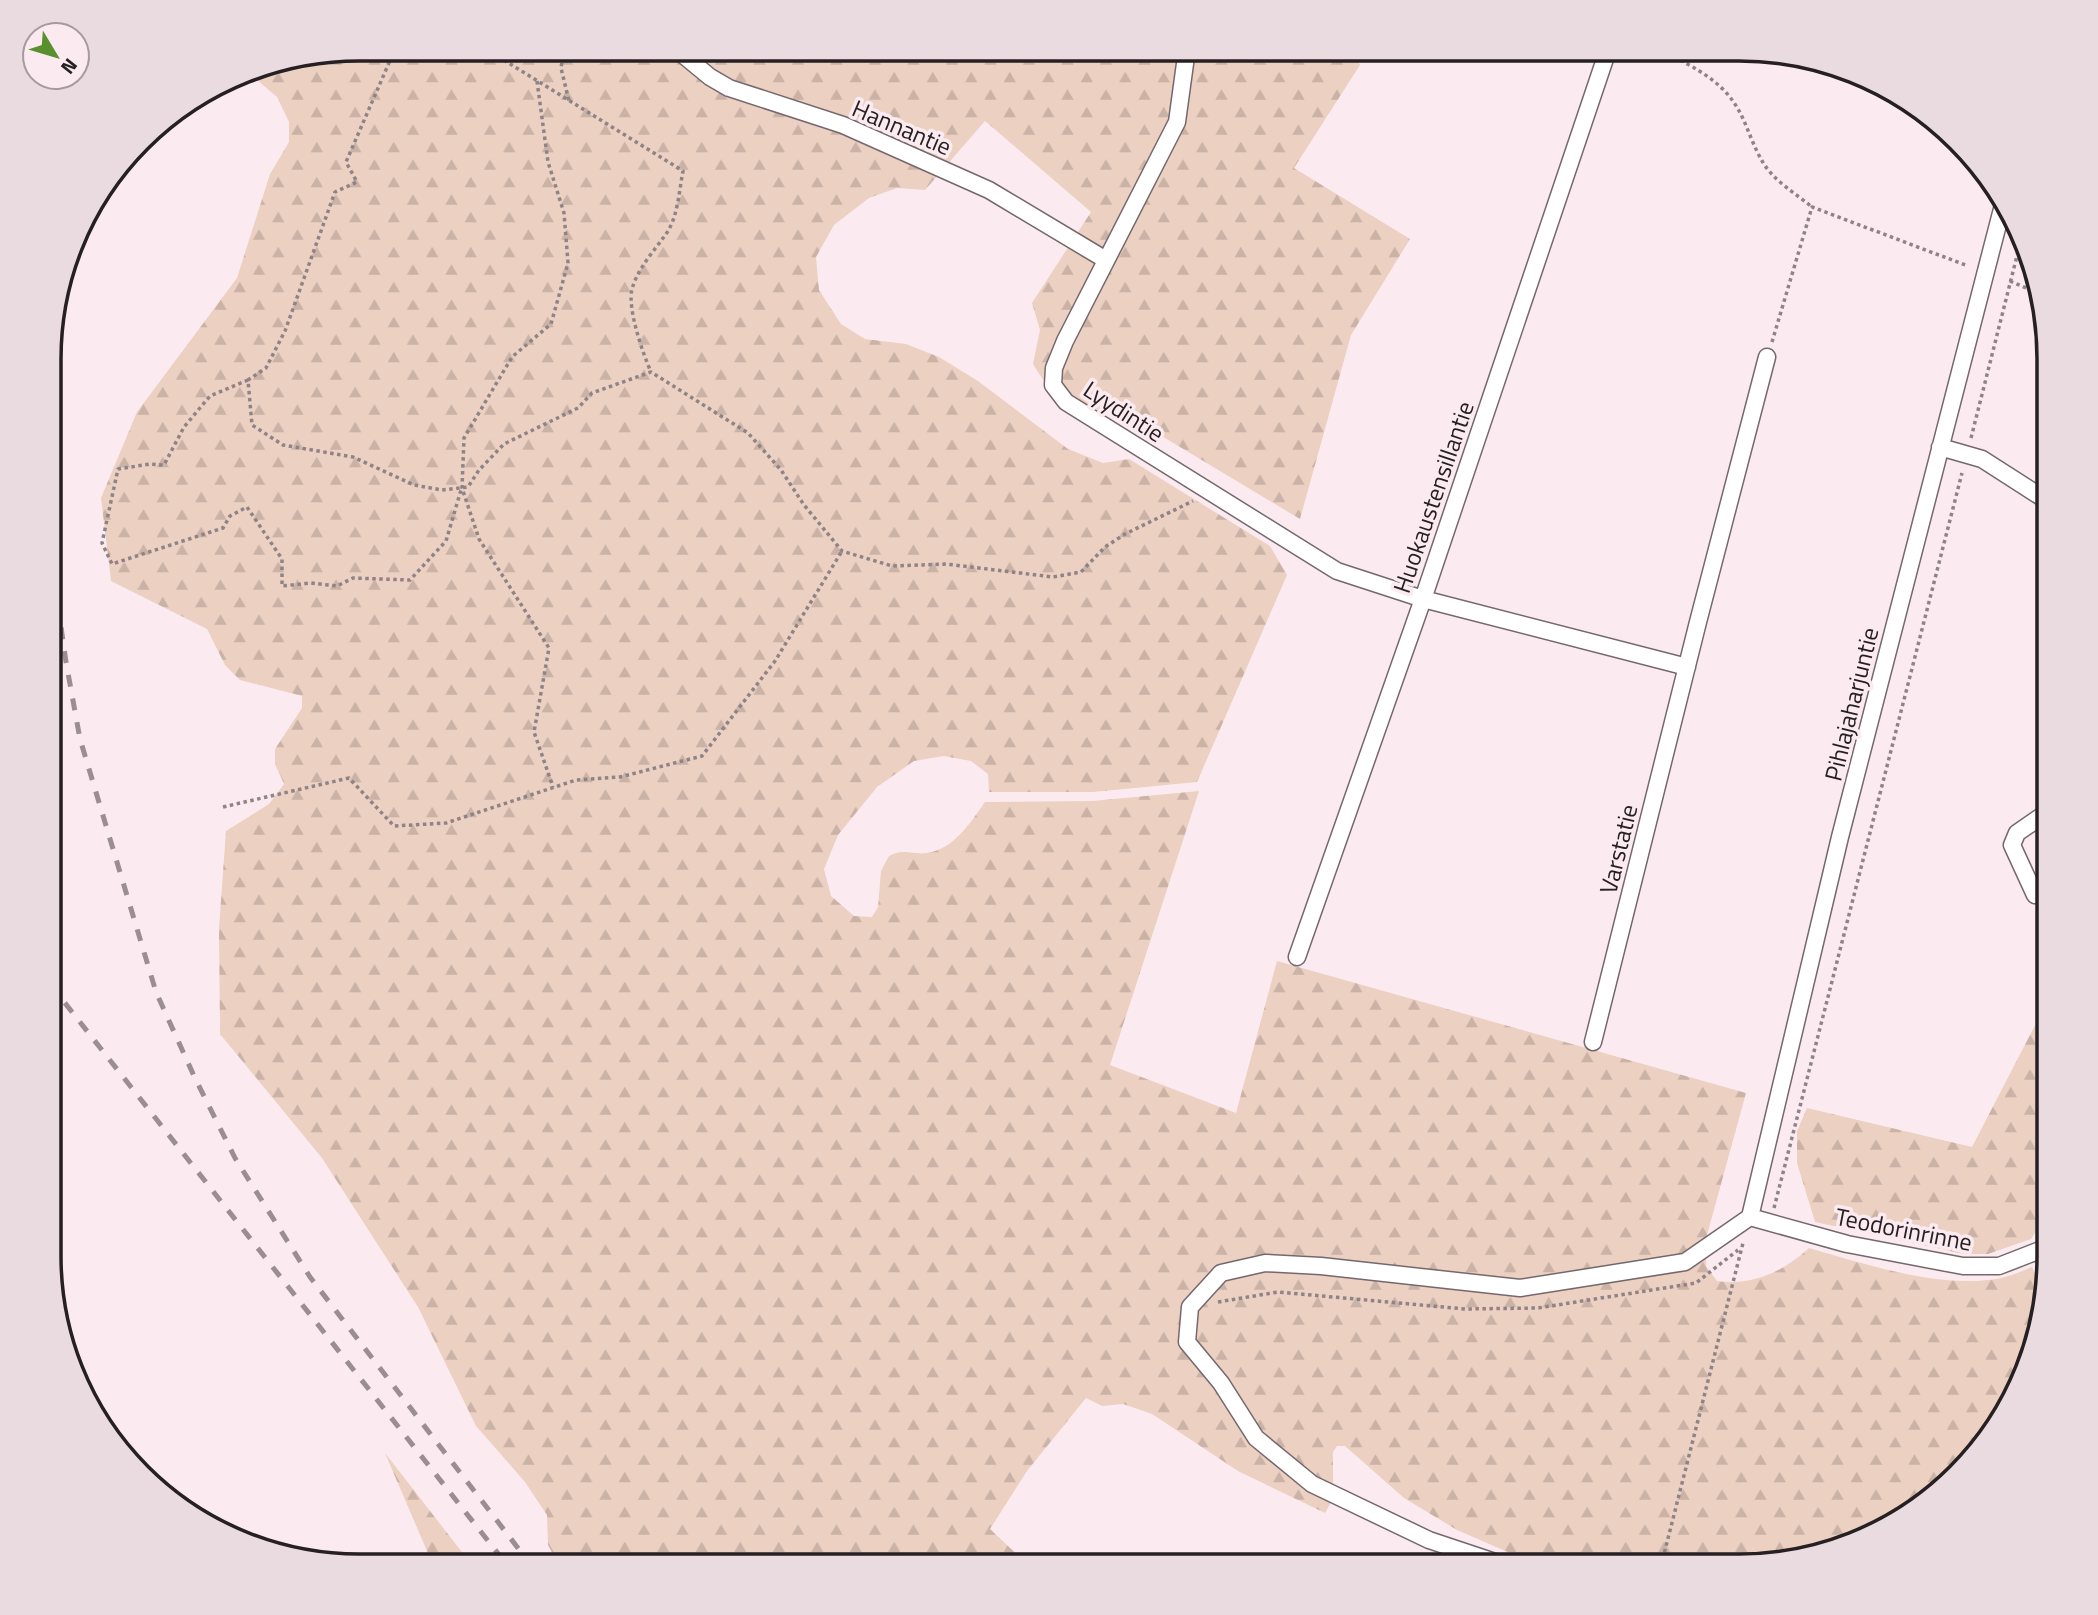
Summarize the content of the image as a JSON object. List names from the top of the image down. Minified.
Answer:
{"streets":{"street":["Hannantie","Lyydintie","Huokaustensillantie","Pihlajaharjuntie","Varstatie","Teodorinrinne"]},"crossings":[["Hannantie","Lyydintie"],["Lyydintie","Huokaustensillantie"],["Pihlajaharjuntie","Teodorinrinne"]],"north":"bottom right"}
